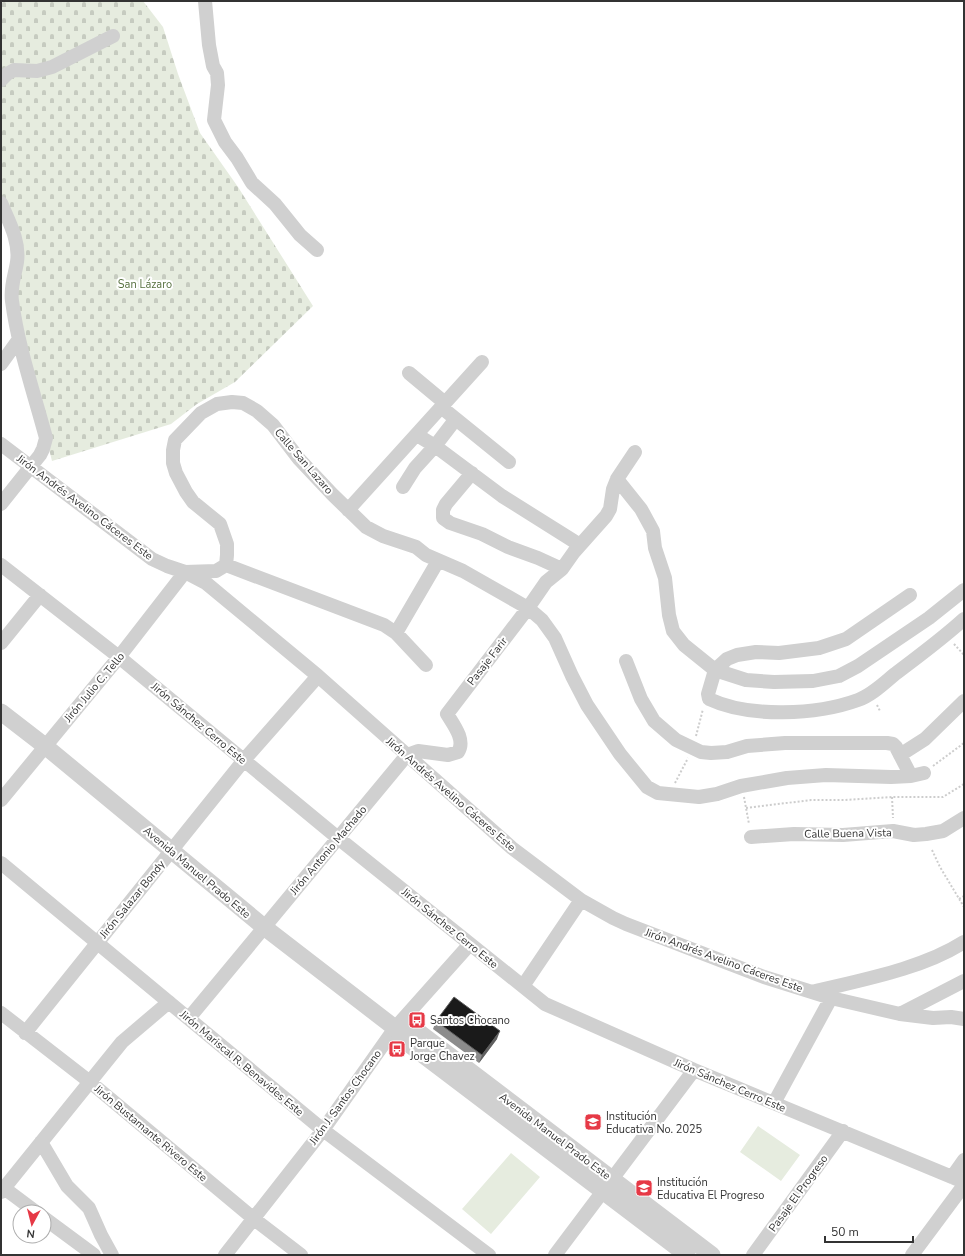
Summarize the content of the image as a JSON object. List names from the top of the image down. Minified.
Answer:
{"streets":{"street":["Calle San Lazaro","Jirón Andrés Avelino Cáceres Este","Pasaje Farir","Jirón Julio C. Tello","Jirón Sánchez Cerro Este","Calle Buena Vista","Jirón Antonio Machado","Avenida Manuel Prado Este","Jirón Salazar Bondy","Jirón Mariscal R. Benavides Este","Jirón J. Santos Chocano","Jirón Bustamante Rivero Este","Pasaje El Progreso"]},"crossings":[["Calle San Lazaro","Pasaje Farir"],["Jirón Andrés Avelino Cáceres Este","Pasaje Farir"],["Jirón Andrés Avelino Cáceres Este","Jirón Julio C. Tello"],["Jirón Andrés Avelino Cáceres Este","Jirón Antonio Machado"],["Jirón Andrés Avelino Cáceres Este","Jirón Salazar Bondy"],["Pasaje Farir","Jirón Antonio Machado"],["Jirón Julio C. Tello","Jirón Sánchez Cerro Este"],["Jirón Julio C. Tello","Avenida Manuel Prado Este"],["Jirón Sánchez Cerro Este","Jirón Antonio Machado"],["Jirón Sánchez Cerro Este","Jirón Salazar Bondy"],["Jirón Sánchez Cerro Este","Jirón J. Santos Chocano"],["Jirón Sánchez Cerro Este","Pasaje El Progreso"],["Jirón Antonio Machado","Avenida Manuel Prado Este"],["Jirón Antonio Machado","Jirón Mariscal R. Benavides Este"],["Avenida Manuel Prado Este","Jirón Salazar Bondy"],["Avenida Manuel Prado Este","Jirón J. Santos Chocano"],["Jirón Salazar Bondy","Jirón Mariscal R. Benavides Este"],["Jirón Salazar Bondy","Jirón Bustamante Rivero Este"],["Jirón Mariscal R. Benavides Este","Jirón J. Santos Chocano"],["Jirón J. Santos Chocano","Jirón Bustamante Rivero Este"]],"parks":["San Lázaro"],"places":{"bus stop":["Santos Chocano","Parque Jorge Chavez"],"school or university":["Institución Educativa No. 2025","Institución Educativa El Progreso"]},"scale_bar":"50 m","north":"bottom"}
